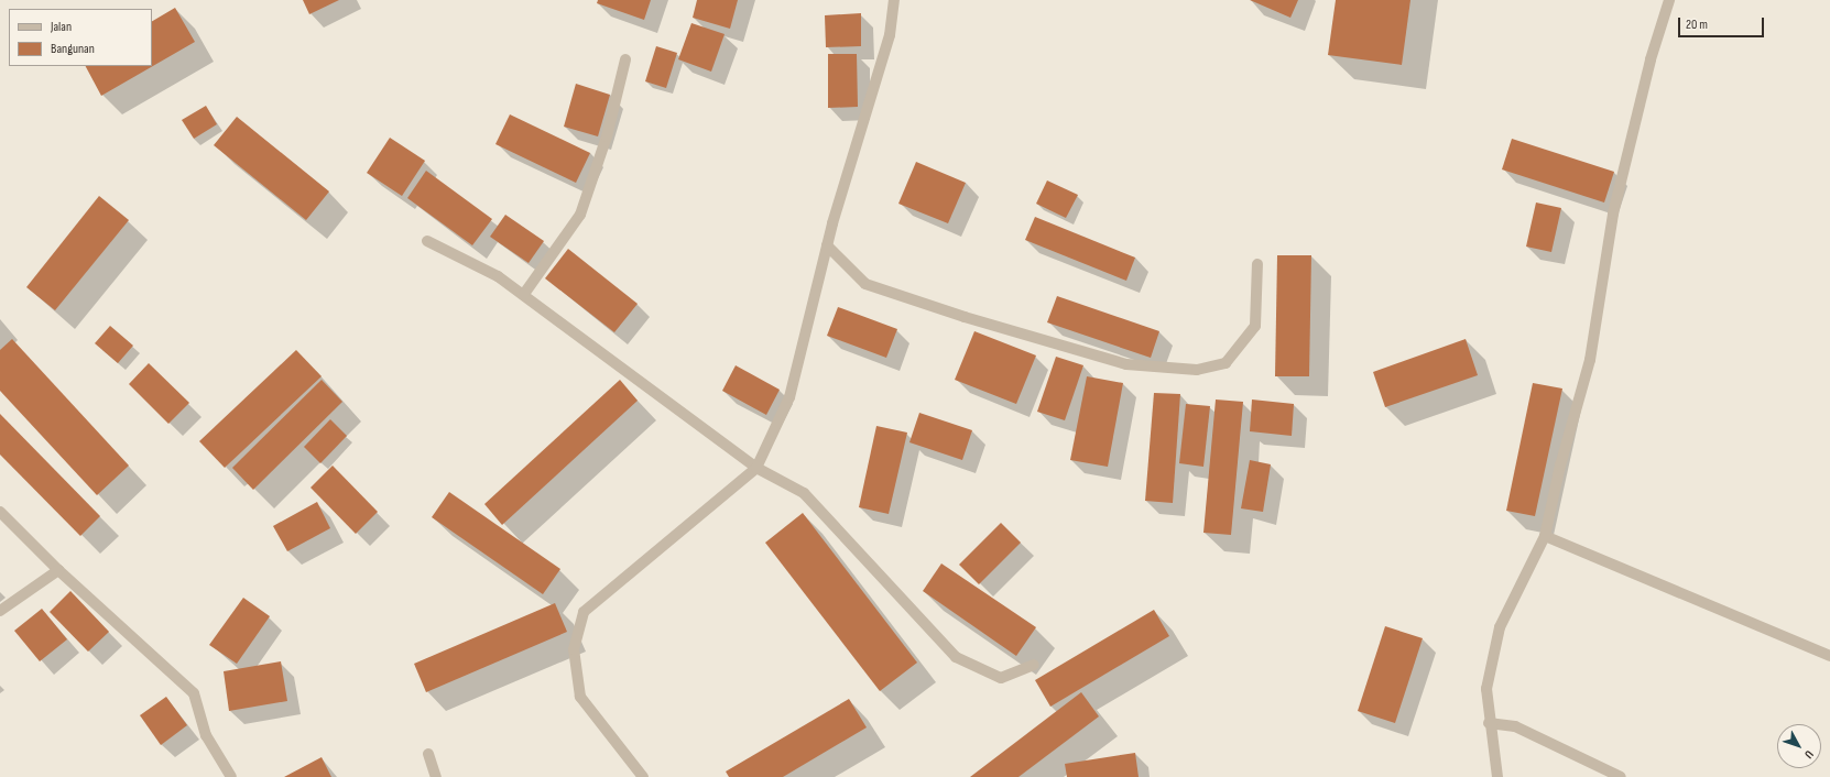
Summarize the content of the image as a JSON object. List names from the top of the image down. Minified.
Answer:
{"legend":["Jalan","Bangunan"],"scale_bar":"20 m","north":"bottom right"}
